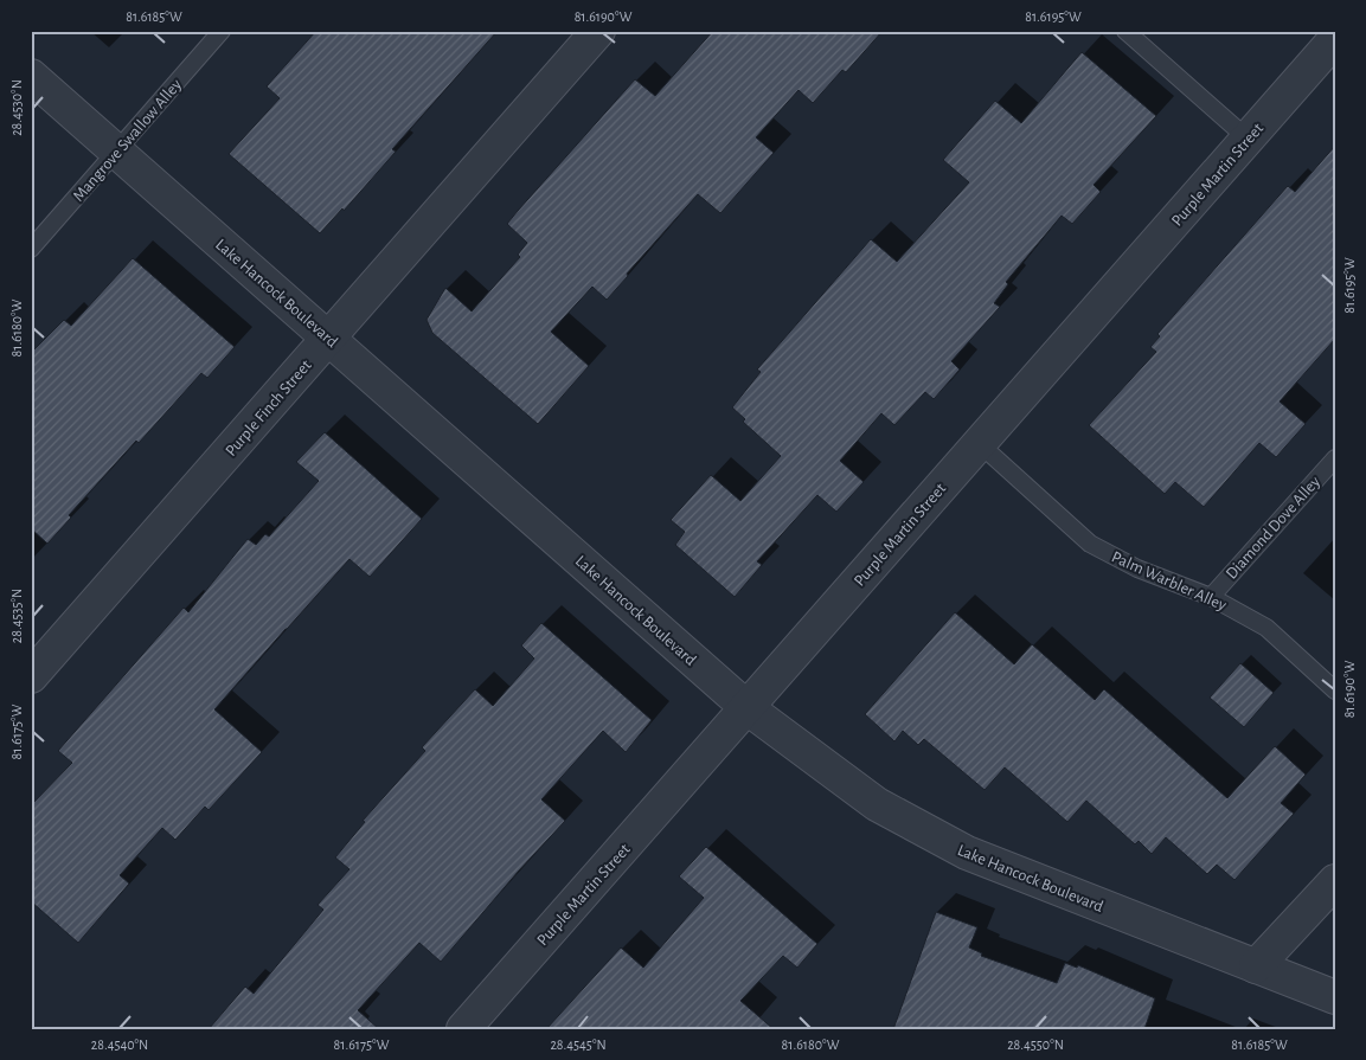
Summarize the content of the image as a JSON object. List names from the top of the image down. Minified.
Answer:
{"streets":{"street":["Purple Martin Street","Lake Hancock Boulevard","Purple Finch Street"],"lane":["Mangrove Swallow Alley","Diamond Dove Alley","Palm Warbler Alley"]},"crossings":[["Mangrove Swallow Alley","Lake Hancock Boulevard"],["Purple Martin Street","Lake Hancock Boulevard"],["Purple Martin Street","Palm Warbler Alley"],["Lake Hancock Boulevard","Purple Finch Street"],["Diamond Dove Alley","Palm Warbler Alley"]],"coordinates":["81.6185°W","81.6190°W","81.6195°W","28.4530°N","81.6180°W","28.4535°N","81.6175°W","28.4540°N","28.4545°N","28.4550°N"]}
